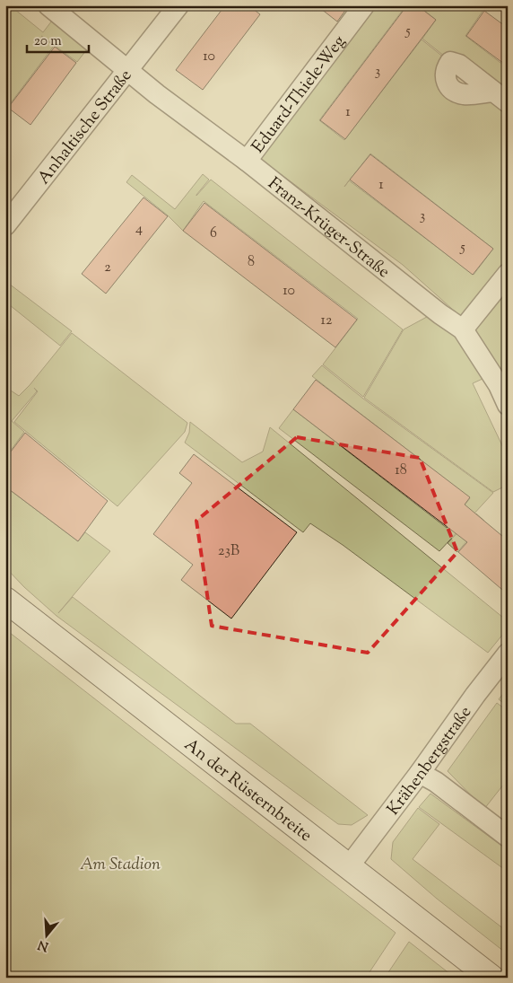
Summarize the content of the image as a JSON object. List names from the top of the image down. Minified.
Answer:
{"streets":{"main road":["An der Rüsternbreite"],"street":["Eduard-Thiele-Weg","Anhaltische Straße","Franz-Krüger-Straße","Krähenbergstraße"]},"crossings":[["Eduard-Thiele-Weg","Franz-Krüger-Straße"],["Anhaltische Straße","Franz-Krüger-Straße"],["Krähenbergstraße","An der Rüsternbreite"]],"parks":["Am Stadion"],"house_numbers":["5","10","3","1","1","3","4","6","5","8","2","10","12","18","23B"],"scale_bar":"20 m","north":"bottom"}
